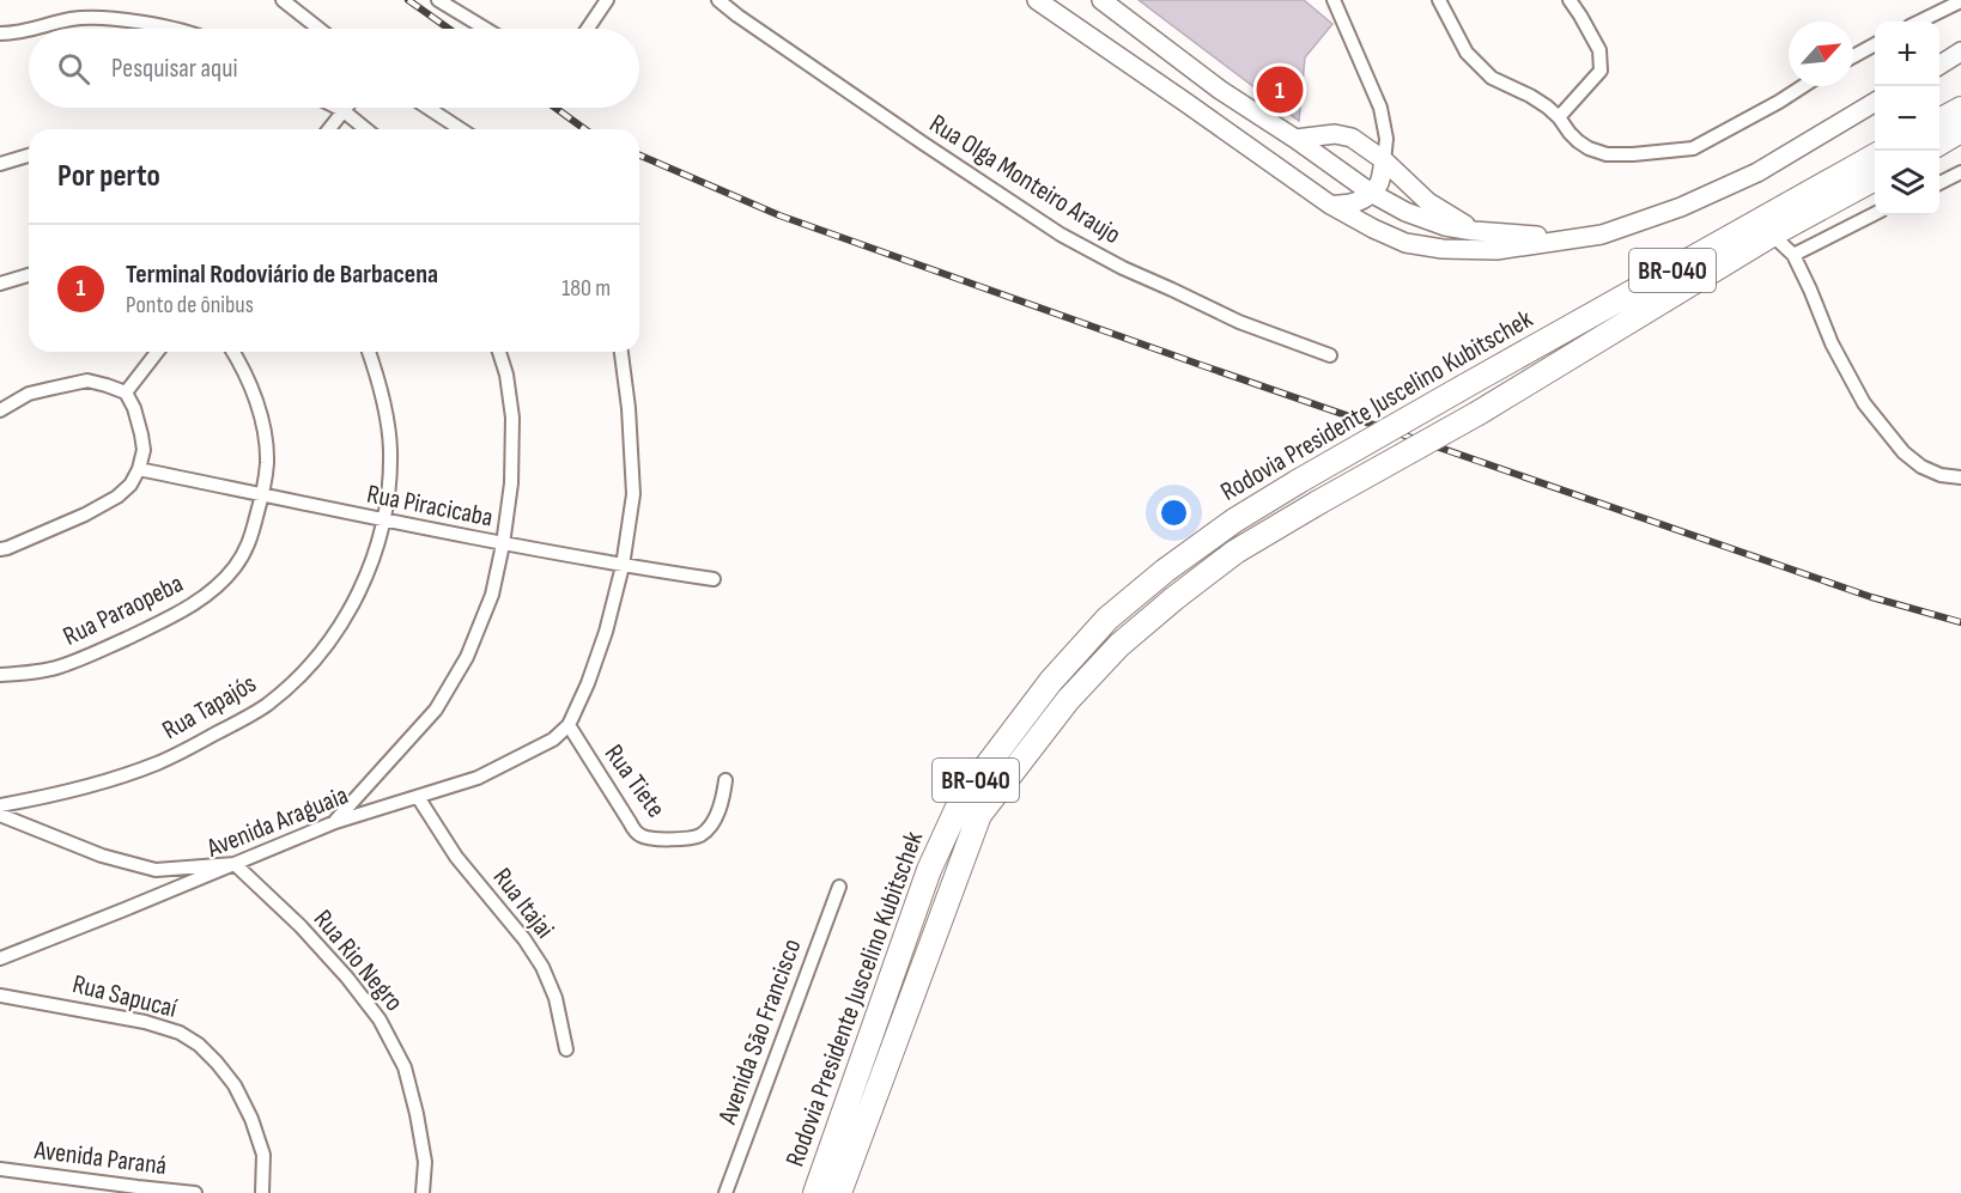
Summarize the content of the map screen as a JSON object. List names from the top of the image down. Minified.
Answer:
{"streets":{"highway":["BR-040","Rodovia Presidente Juscelino Kubitschek"],"street":["Rua Olga Monteiro Araujo","Rua Piracicaba","Rua Paraopeba","Rua Tapajós","Rua Tiete","Avenida Araguaia","Rua Itajai","Rua Rio Negro","Rua Sapucaí","Avenida São Francisco","Avenida Paraná"]},"crossings":[["Rua Piracicaba","Rua Paraopeba"],["Rua Piracicaba","Rua Tapajós"],["Rua Tiete","Avenida Araguaia"],["Avenida Araguaia","Rua Itajai"],["Avenida Araguaia","Rua Rio Negro"]],"north":"top right","page":{"map_buttons":["+","−"],"search":"Pesquisar aqui","pins":"1","heading":"Por perto","list":[{"mark":"1","name":"Terminal Rodoviário de Barbacena","note":"Ponto de ônibus","value":"180 m"}]}}
